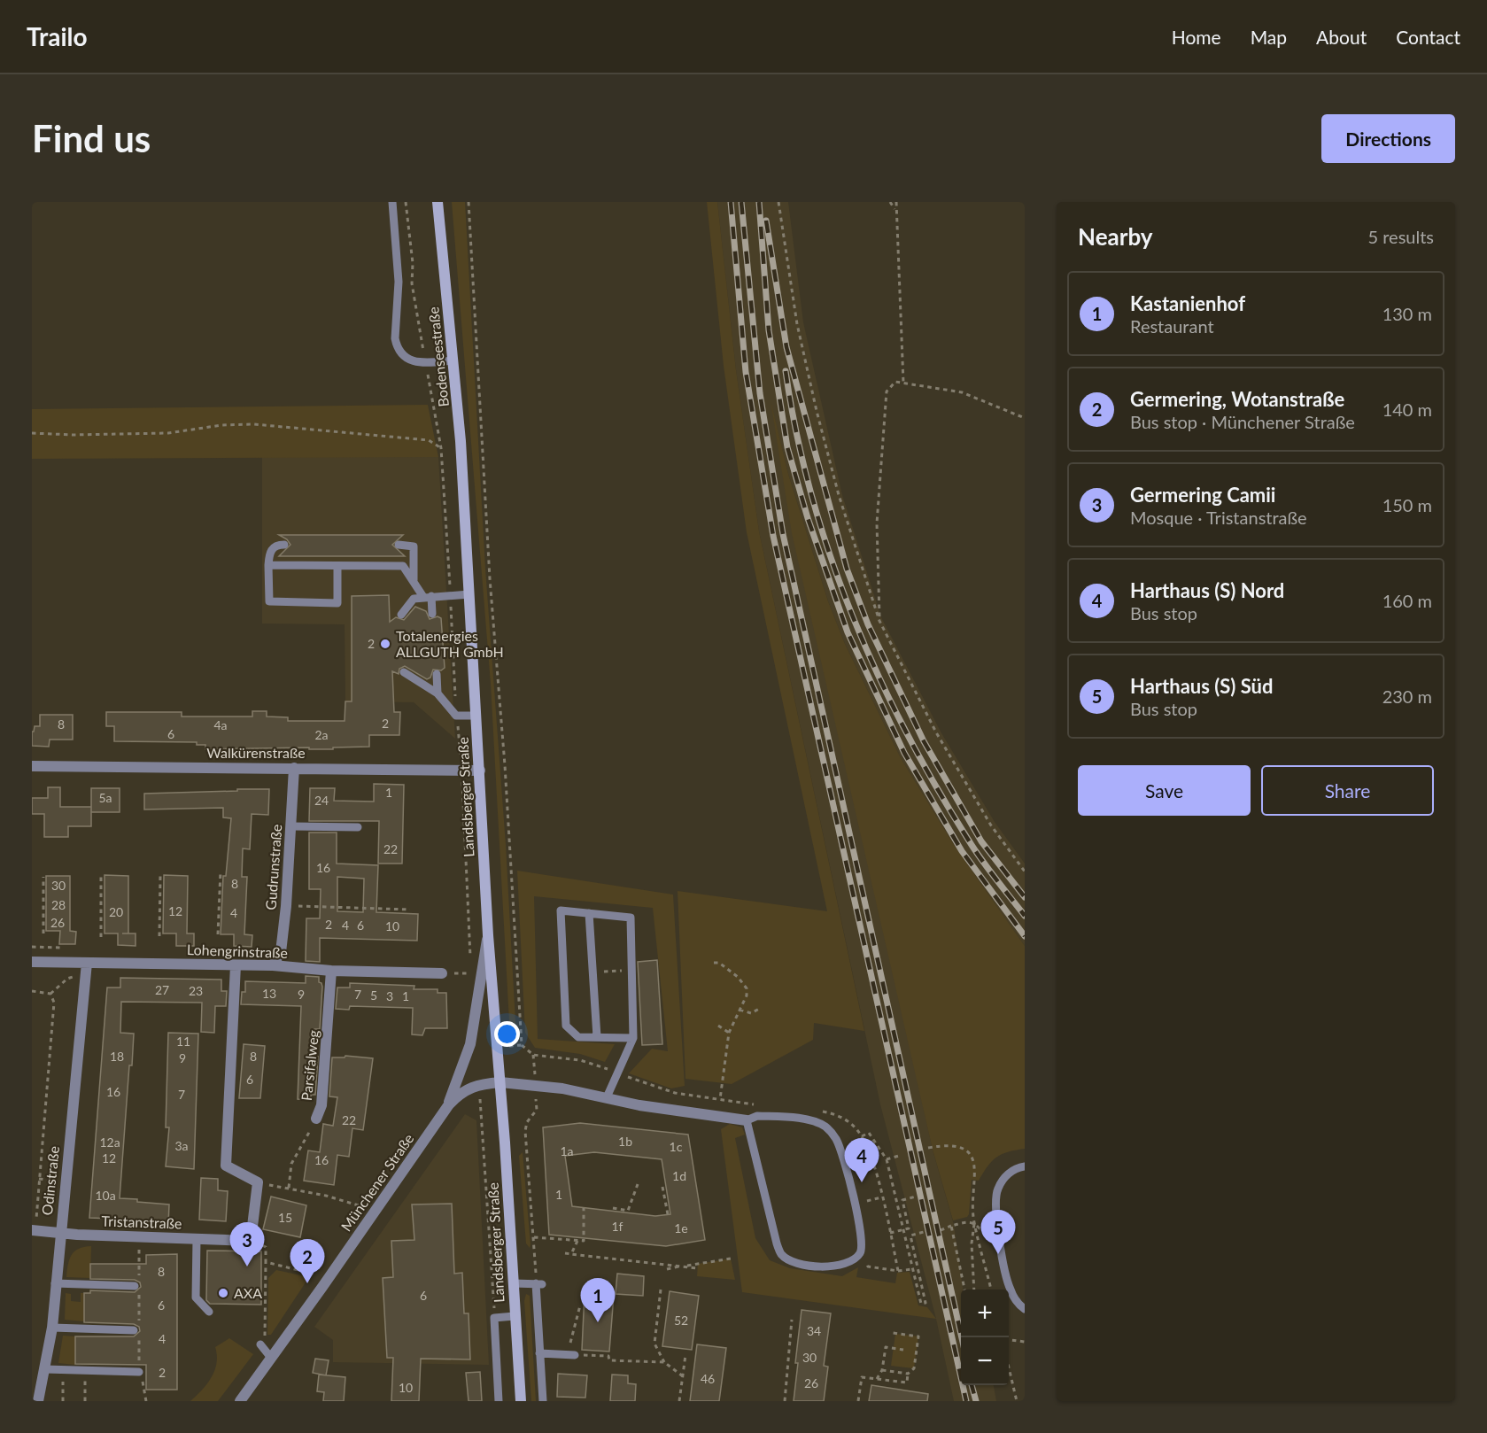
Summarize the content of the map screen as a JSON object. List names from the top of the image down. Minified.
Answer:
{"streets":{"main road":["Bodenseestraße","Landsberger Straße"],"street":["Walkürenstraße","Gudrunstraße","Lohengrinstraße","Parsifalweg","Odinstraße","Münchener Straße","Tristanstraße"]},"crossings":[["Bodenseestraße","Landsberger Straße"],["Walkürenstraße","Landsberger Straße"],["Walkürenstraße","Gudrunstraße"],["Landsberger Straße","Münchener Straße"],["Gudrunstraße","Lohengrinstraße"],["Lohengrinstraße","Parsifalweg"],["Lohengrinstraße","Odinstraße"],["Odinstraße","Tristanstraße"]],"places":["Totalenergies ALLGUTH GmbH","AXA"],"house_numbers":["2","2","8","4a","6","2a","1","5a","24","22","16","8","30","28","12","20","4","26","2","4","6","10","27","23","13","9","7","5","3","1","11","18","8","9","6","16","7","22","1b","12a","3a","1c","1a","12","16","1d","1","10a","15","1f","1e","8","6","6","52","34","4","30","2","46","26","10"],"page":{"header":"Trailo","nav":["Home","Map","About","Contact"],"buttons":["Directions",["Save","Share"]],"title":"Find us","heading":["Nearby","5 results"],"list":[{"mark":"1","name":"Kastanienhof","note":"Restaurant","value":"130 m"},{"mark":"2","name":"Germering, Wotanstraße","note":"Bus stop · Münchener Straße","value":"140 m"},{"mark":"3","name":"Germering Camii","note":"Mosque · Tristanstraße","value":"150 m"},{"mark":"4","name":"Harthaus (S) Nord","note":"Bus stop","value":"160 m"},{"mark":"5","name":"Harthaus (S) Süd","note":"Bus stop","value":"230 m"}],"pins":["4","5","3","2","1"],"map_buttons":["+","−"]}}
